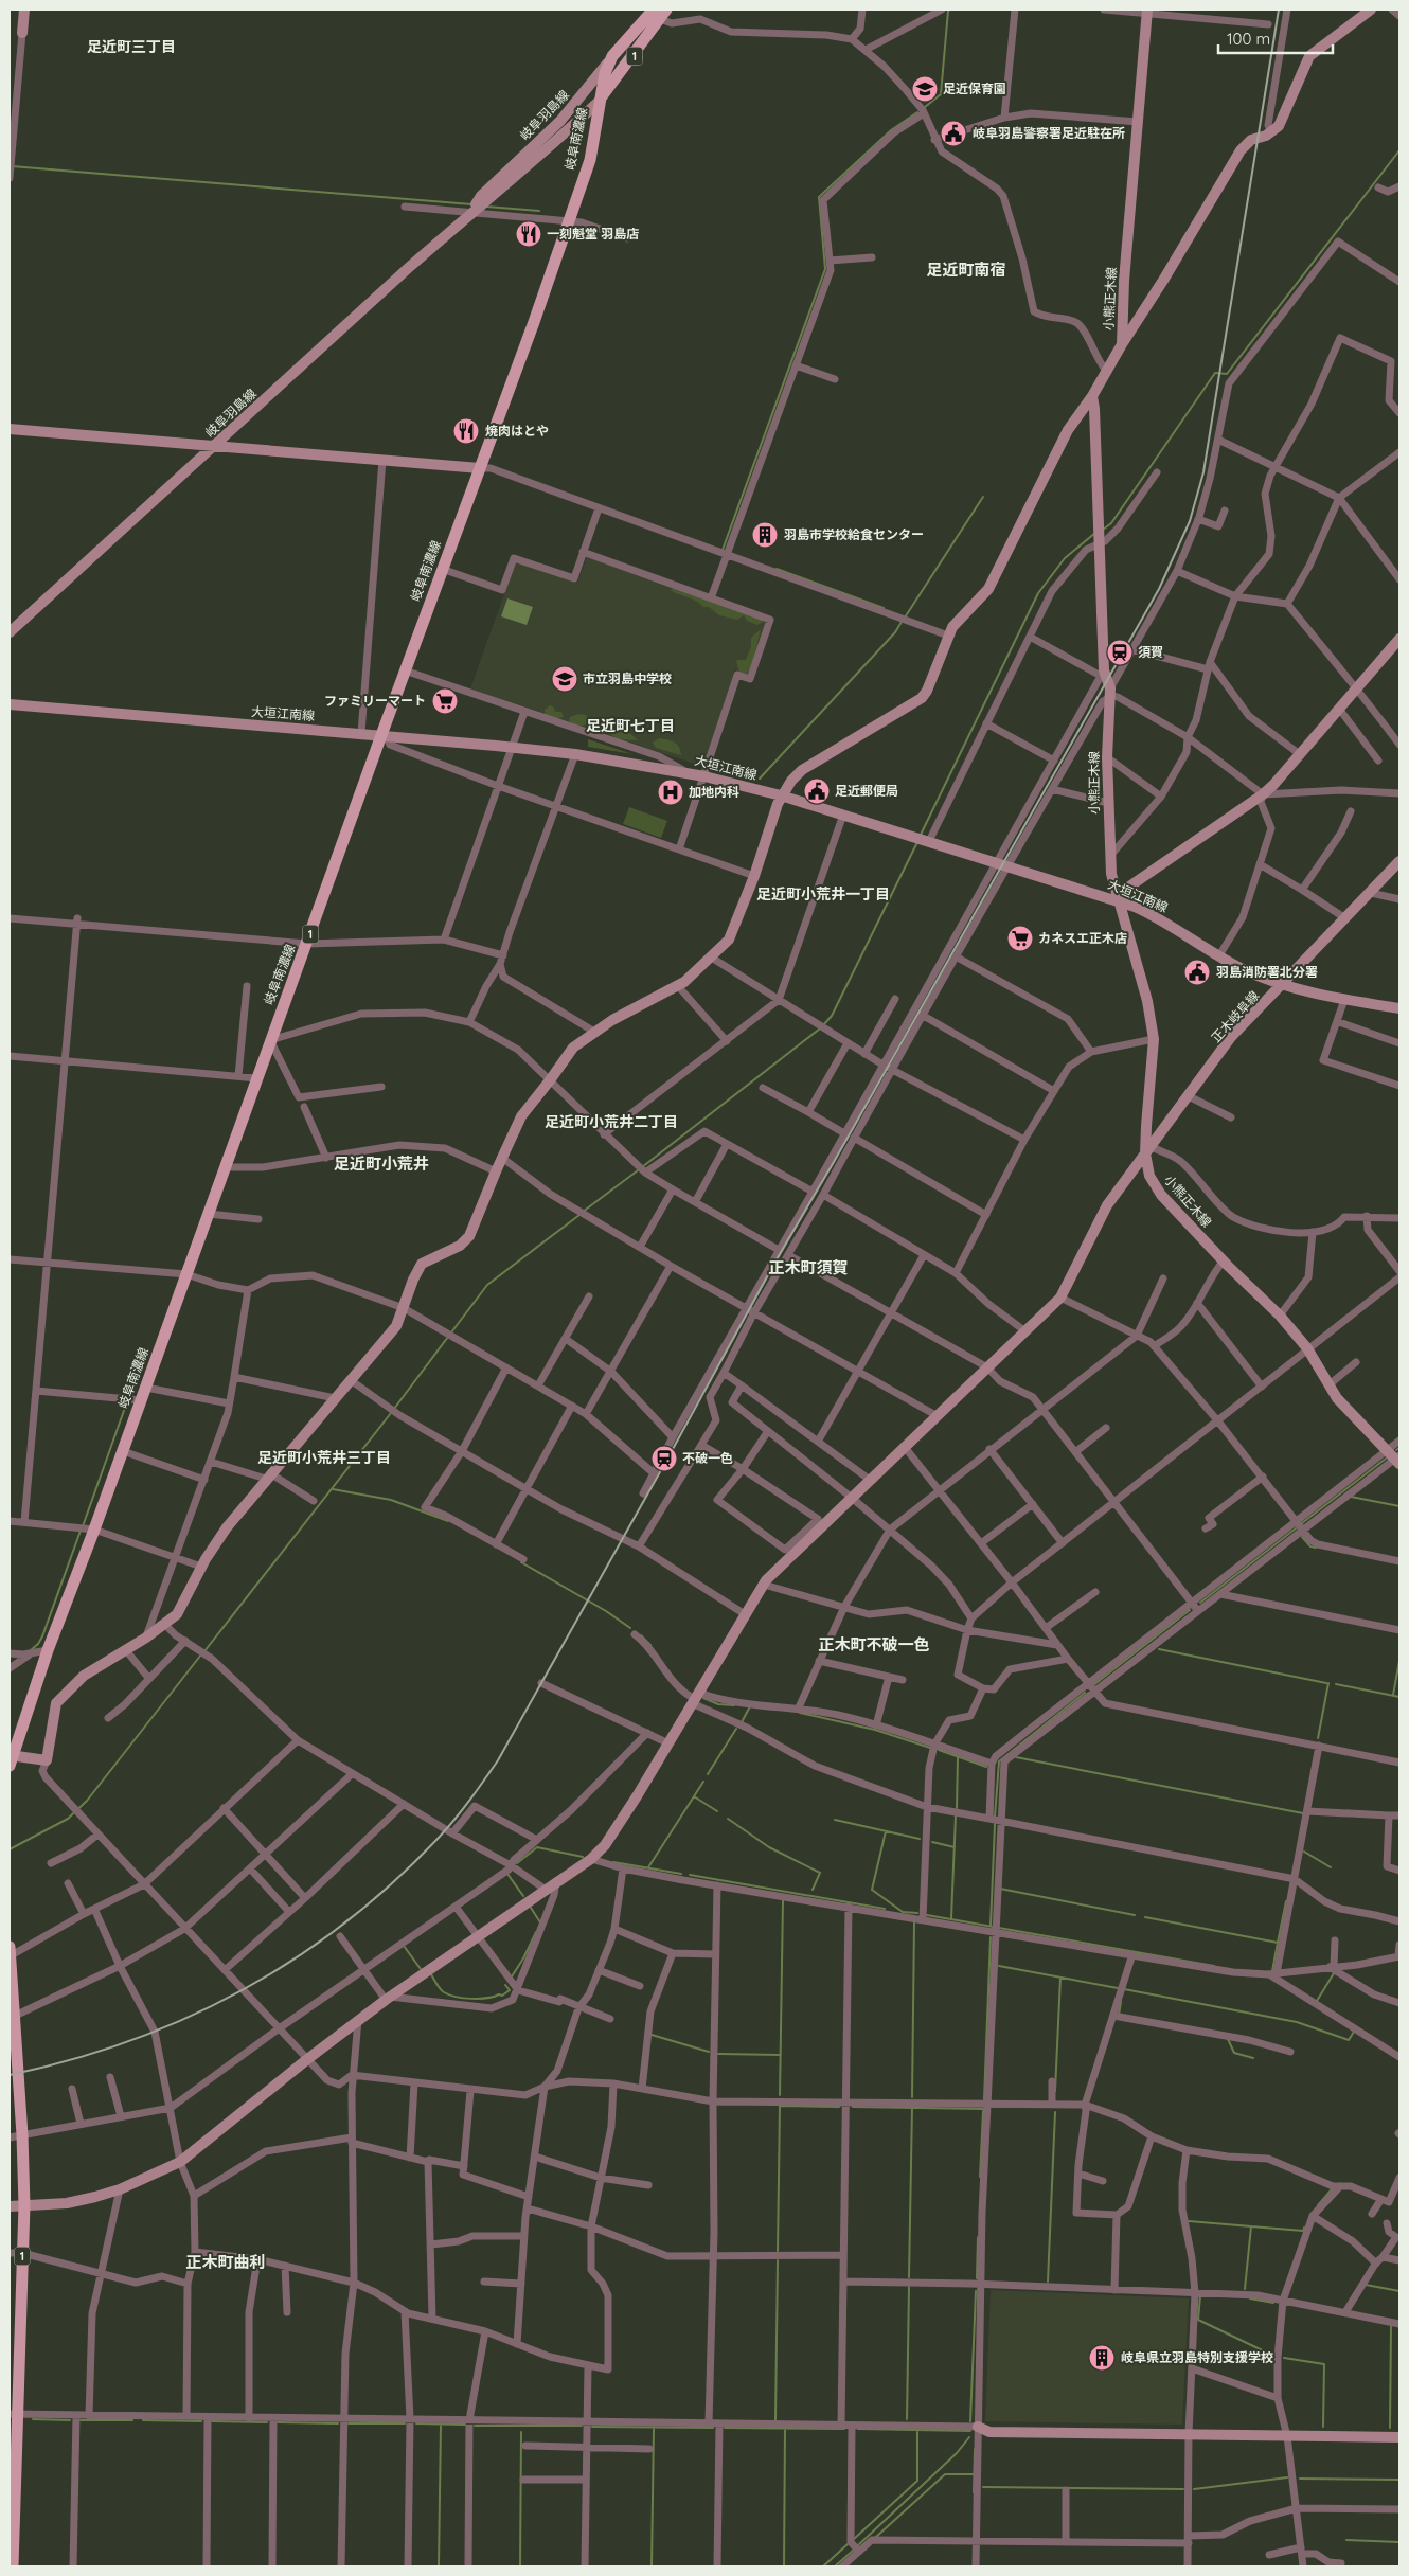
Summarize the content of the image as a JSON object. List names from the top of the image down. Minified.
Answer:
{"streets":{"main road":["1","岐阜南濃線"],"street":["岐阜羽島線","小熊正木線","大垣江南線","正木岐阜線"]},"crossings":[["1","正木岐阜線"],["岐阜羽島線","岐阜南濃線"],["岐阜南濃線","大垣江南線"],["小熊正木線","大垣江南線"],["小熊正木線","正木岐阜線"],["大垣江南線","正木岐阜線"]],"districts":["足近町三丁目","足近町南宿","足近町七丁目","足近町小荒井一丁目","足近町小荒井二丁目","足近町小荒井","正木町須賀","足近町小荒井三丁目","正木町不破一色","正木町曲利"],"places":{"school or university":["足近保育園","市立羽島中学校"],"public building":["岐阜羽島警察署足近駐在所","足近郵便局","羽島消防署北分署"],"restaurant":["一刻魁堂 羽島店","焼肉はとや"],"building":["羽島市学校給食センター","岐阜県立羽島特別支援学校"],"station":["須賀","不破一色"],"supermarket":["ファミリーマート","カネスエ正木店"],"hospital":["加地内科"]},"scale_bar":"100 m"}
